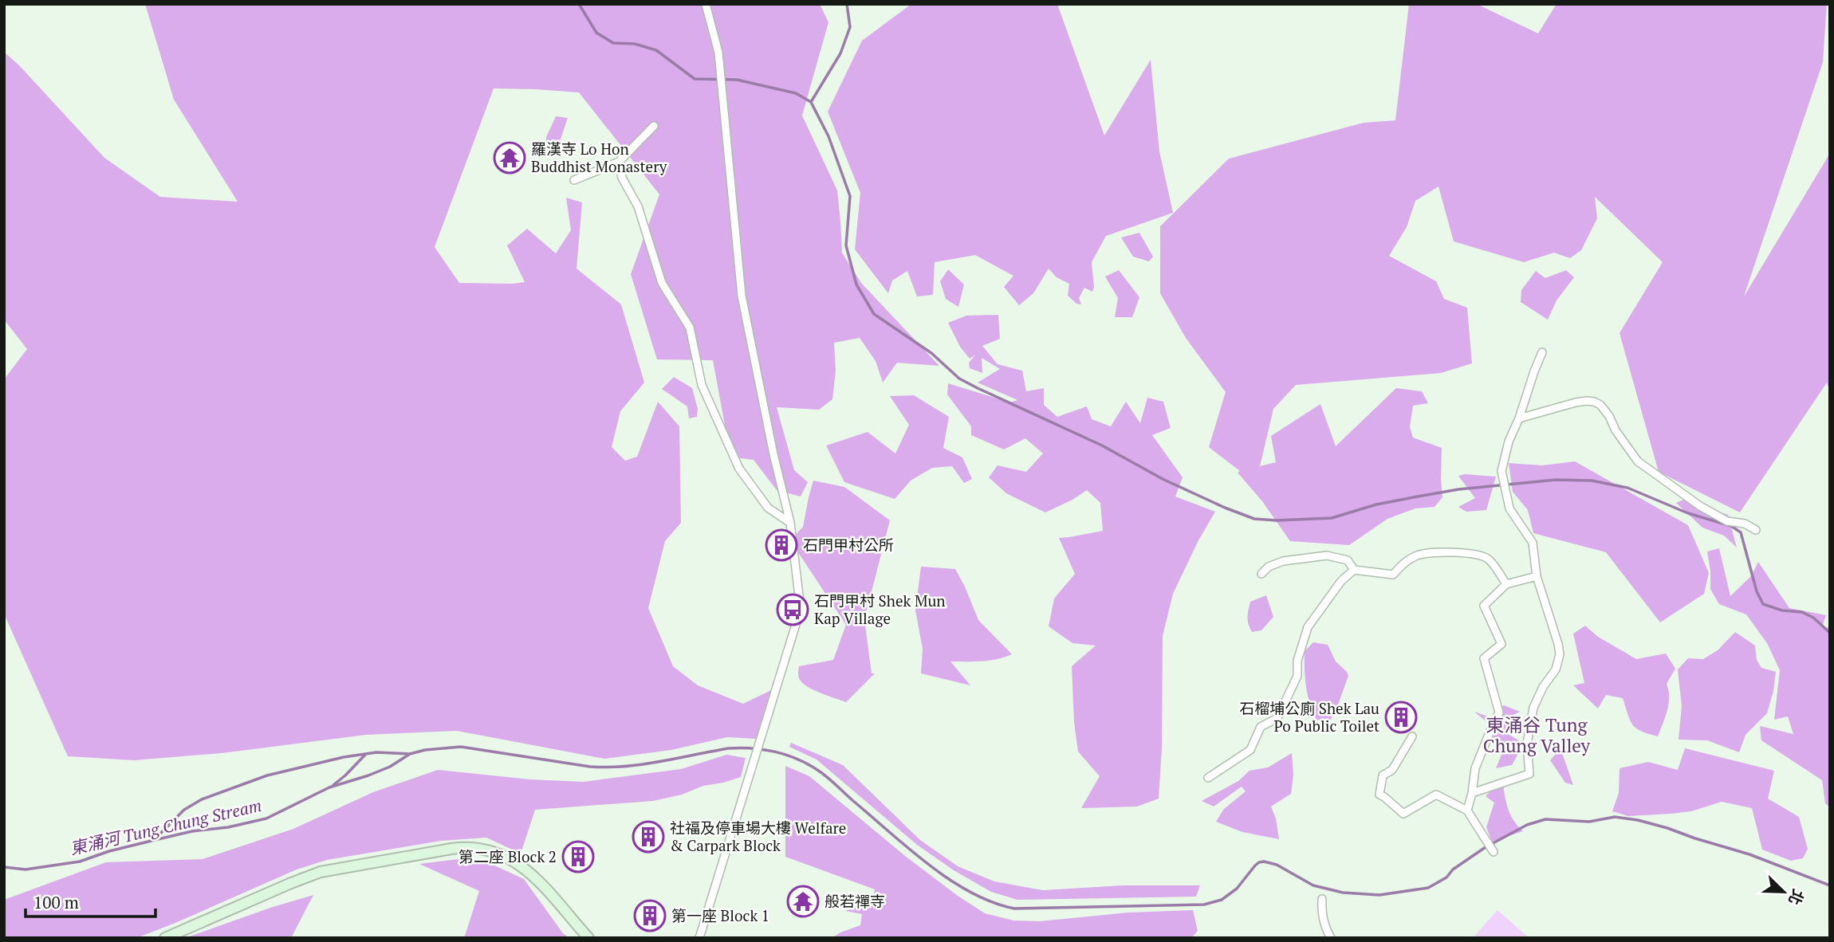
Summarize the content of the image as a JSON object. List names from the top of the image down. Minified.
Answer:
{"districts":["東涌谷 Tung Chung Valley"],"water":["東涌河 Tung Chung Stream"],"places":{"temple":["羅漢寺 Lo Hon Buddhist Monastery","般若禪寺"],"building":["石門甲村公所","石榴埔公廁 Shek Lau Po Public Toilet","社福及停車場大樓 Welfare & Carpark Block","第二座 Block 2","第一座 Block 1"],"bus stop":["石門甲村 Shek Mun Kap Village"]},"scale_bar":"100 m","north":"bottom right"}
